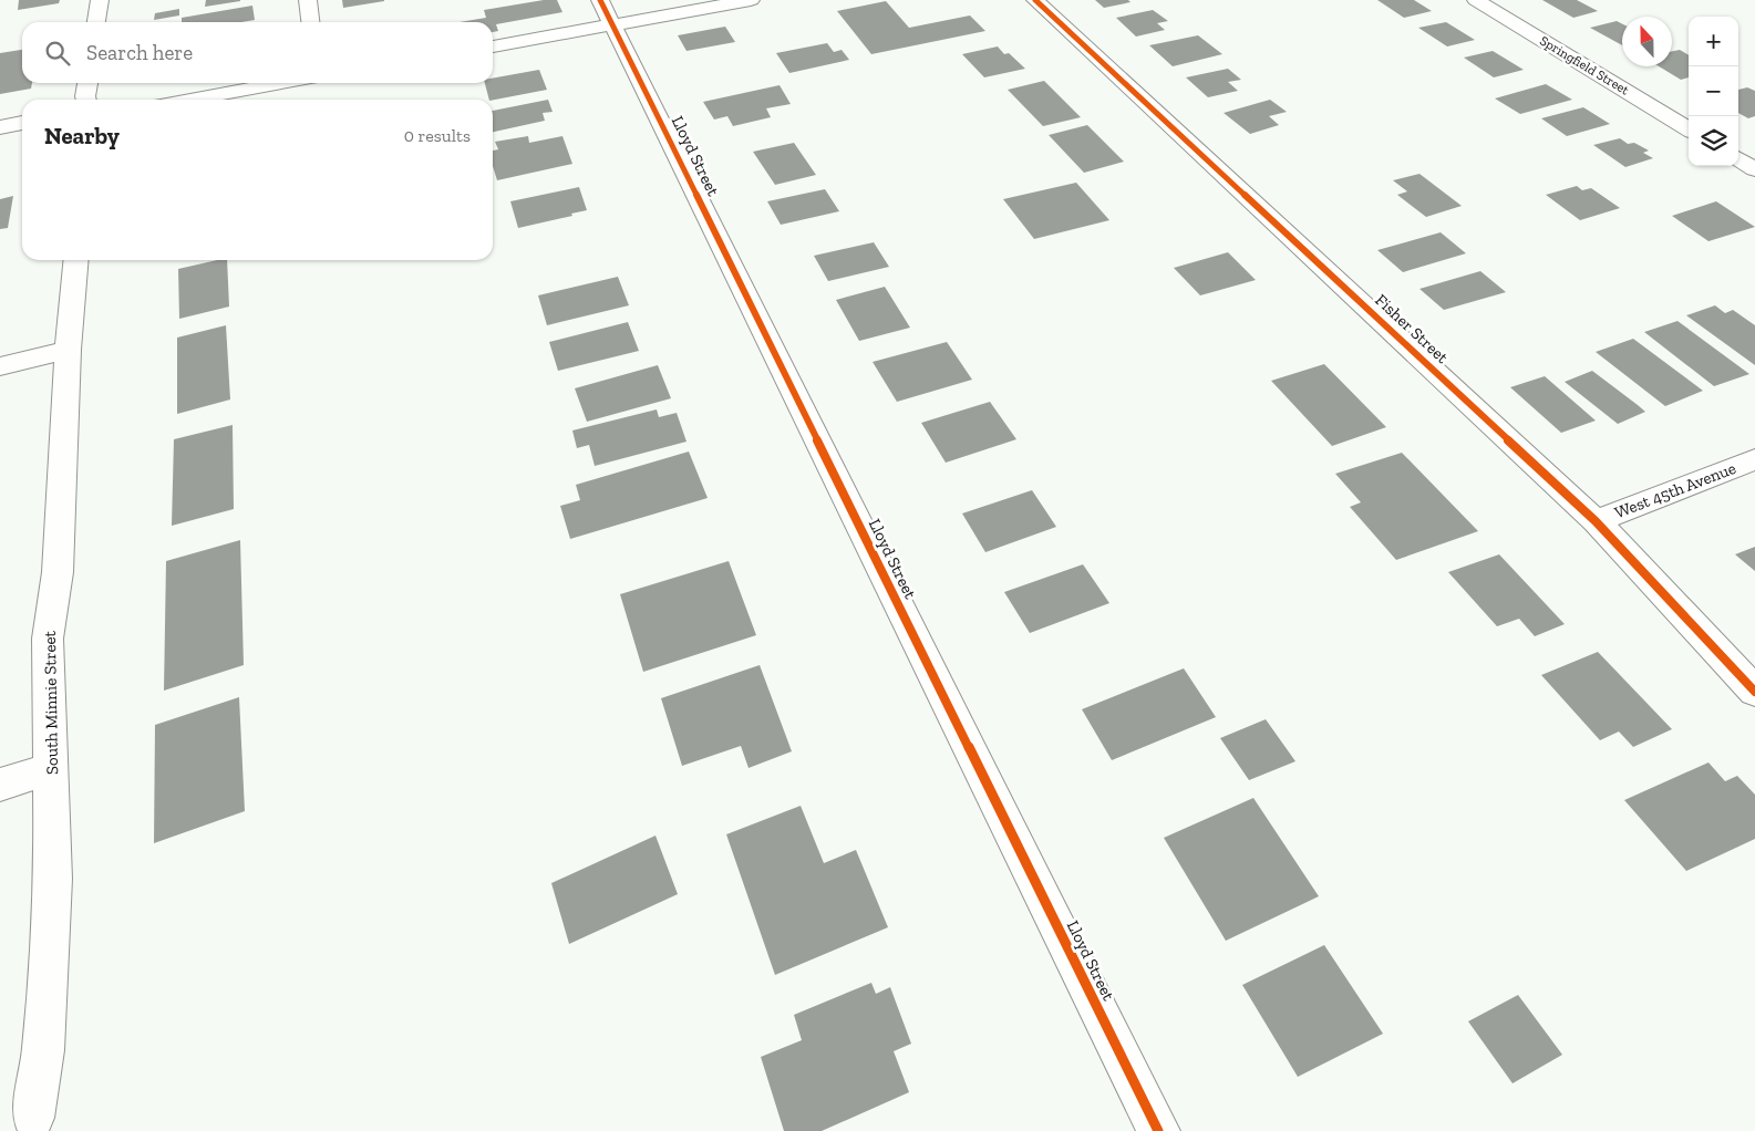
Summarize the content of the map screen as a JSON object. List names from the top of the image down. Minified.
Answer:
{"streets":{"street":["Springfield Street","Lloyd Street","Fisher Street","West 45th Avenue","South Minnie Street"]},"crossings":[["Fisher Street","West 45th Avenue"]],"north":"top","page":{"map_buttons":["+","−"],"search":"Search here","heading":["Nearby","0 results"]}}
